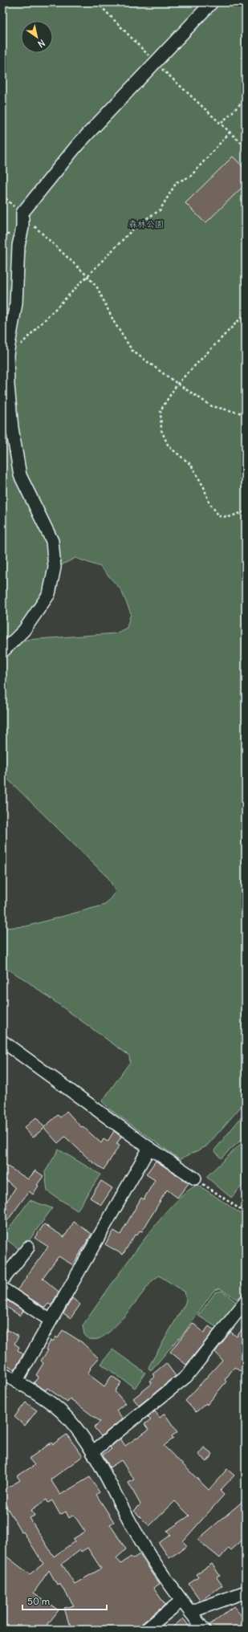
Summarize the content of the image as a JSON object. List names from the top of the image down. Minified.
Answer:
{"parks":["森林公園"],"scale_bar":"50 m","north":"bottom right"}
